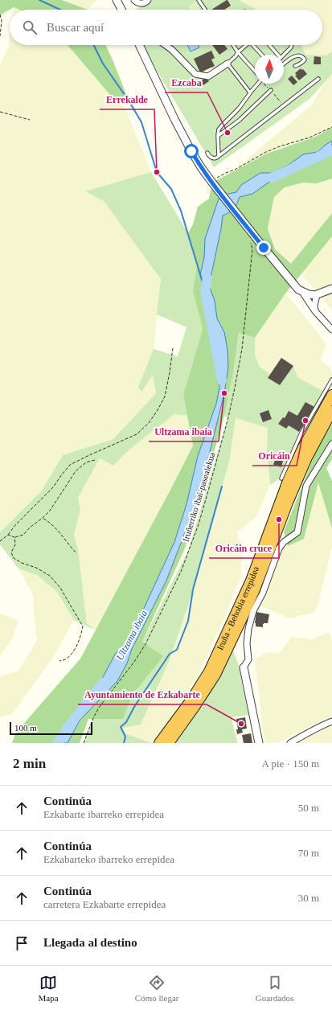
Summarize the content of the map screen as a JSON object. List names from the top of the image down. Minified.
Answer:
{"streets":{"highway":["Iruña - Behobia errepidea"],"path":["Iruñerriko ibai-pasealekua"]},"water":["Ultzama ibaia"],"places":["Ezcaba","Errekalde","Ultzama ibaia","Oricáin","Oricáin cruce","Ayuntamiento de Ezkabarte"],"scale_bar":"100 m","north":"top","page":{"search":"Buscar aquí","scale":"100 m","heading":["2 min","A pie · 150 m"],"list":[["Continúa","Ezkabarte ibarreko errepidea","50 m"],["Continúa","Ezkabarteko ibarreko errepidea","70 m"],["Continúa","carretera Ezkabarte errepidea","30 m"],"Llegada al destino"],"nav":["Mapa","Cómo llegar","Guardados"]}}
